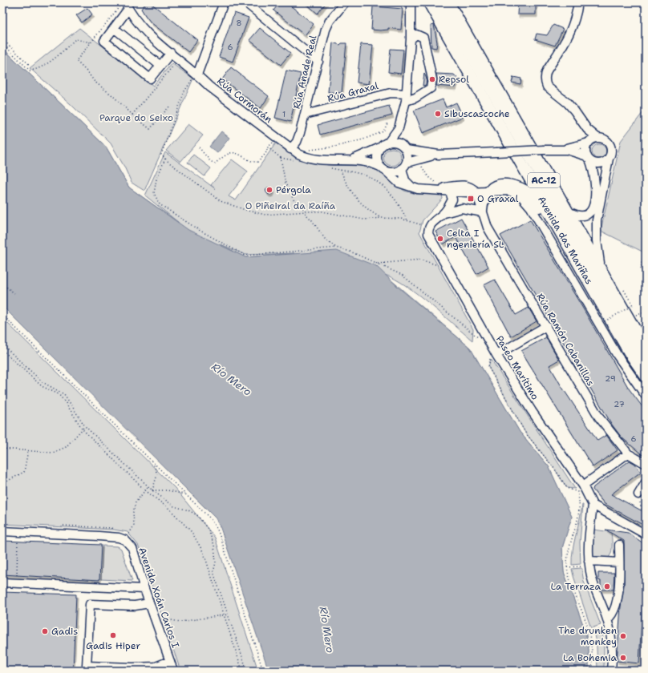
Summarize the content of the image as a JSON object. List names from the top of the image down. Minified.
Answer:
{"streets":{"highway":["AC-12","Avenida das Mariñas"],"street":["Rúa Anade Real","Rúa Graxal","Rúa Cormorán","Rúa Ramón Cabanillas","Paseo Marítimo","Avenida Xoán Carlos I"]},"crossings":[["Rúa Anade Real","Rúa Graxal"],["Rúa Anade Real","Rúa Cormorán"]],"water":["Río Mero"],"parks":["Parque do Seixo","O Piñeiral da Raíña"],"places":{"other":["Repsol","Sibuscascoche","Pérgola","Celta I ngeniería SL","La Terraza","Gadis","Gadis Hiper","The drunken monkey","La Bohemia"],"transit":["O Graxal"]},"house_numbers":["8","6","1","29","27","6"]}
